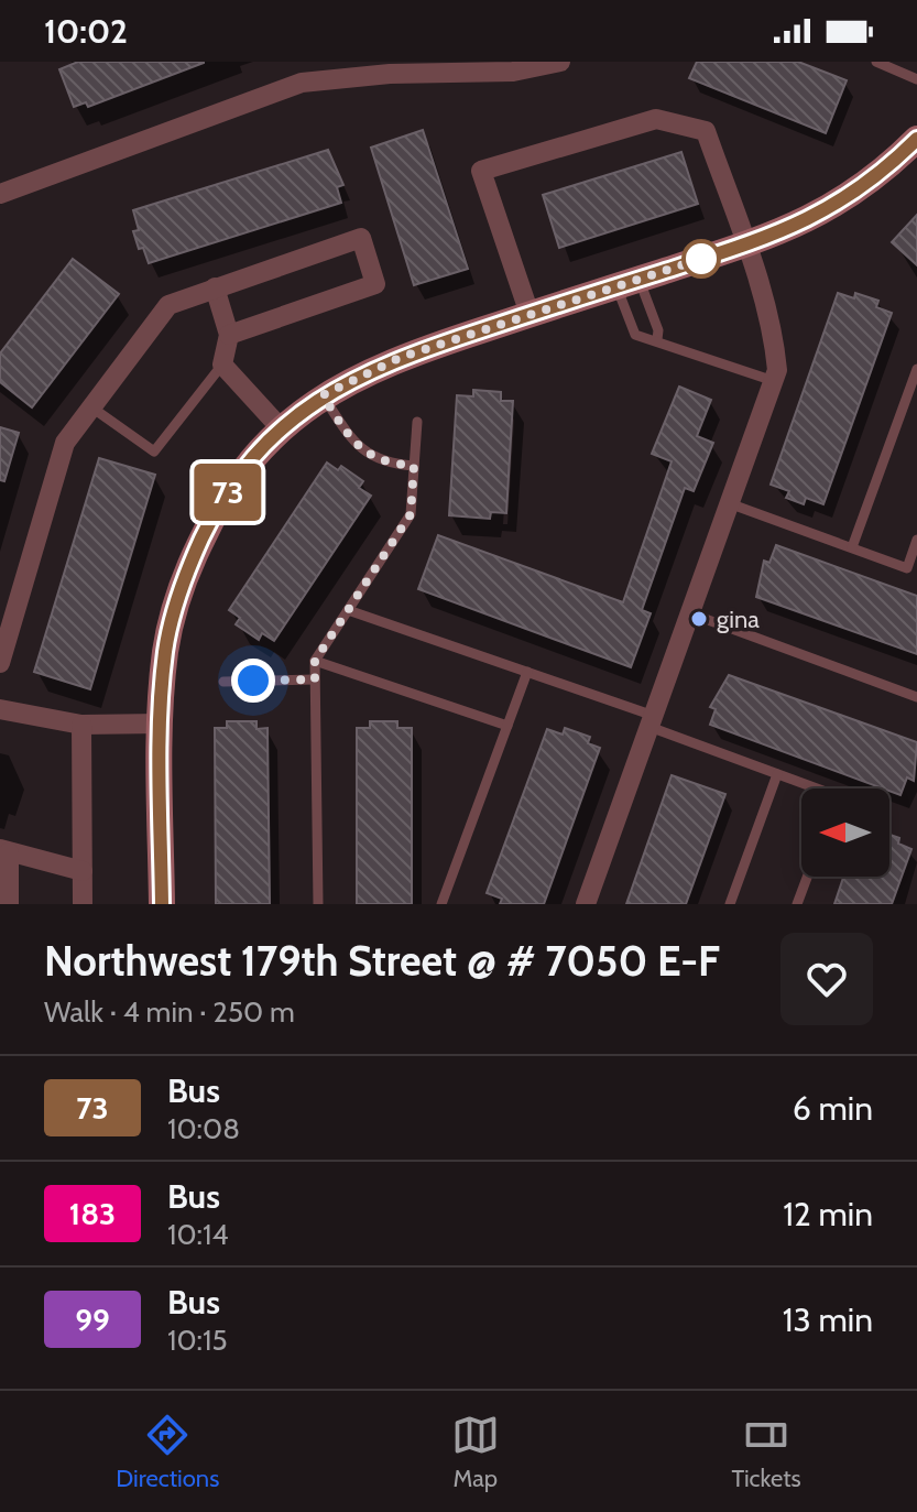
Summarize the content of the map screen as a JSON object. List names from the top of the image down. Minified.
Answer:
{"places":["gina"],"lines":["bus line 73"],"north":"left","page":{"status":"10:02","on_map":"73","heading":["Northwest 179th Street @ # 7050 E-F","Walk · 4 min · 250 m"],"list":[{"mark":"73","name":"Bus","note":"10:08","value":"6 min"},{"mark":"183","name":"Bus","note":"10:14","value":"12 min"},{"mark":"99","name":"Bus","note":"10:15","value":"13 min"}],"tabs":["Directions","Map","Tickets"]}}
